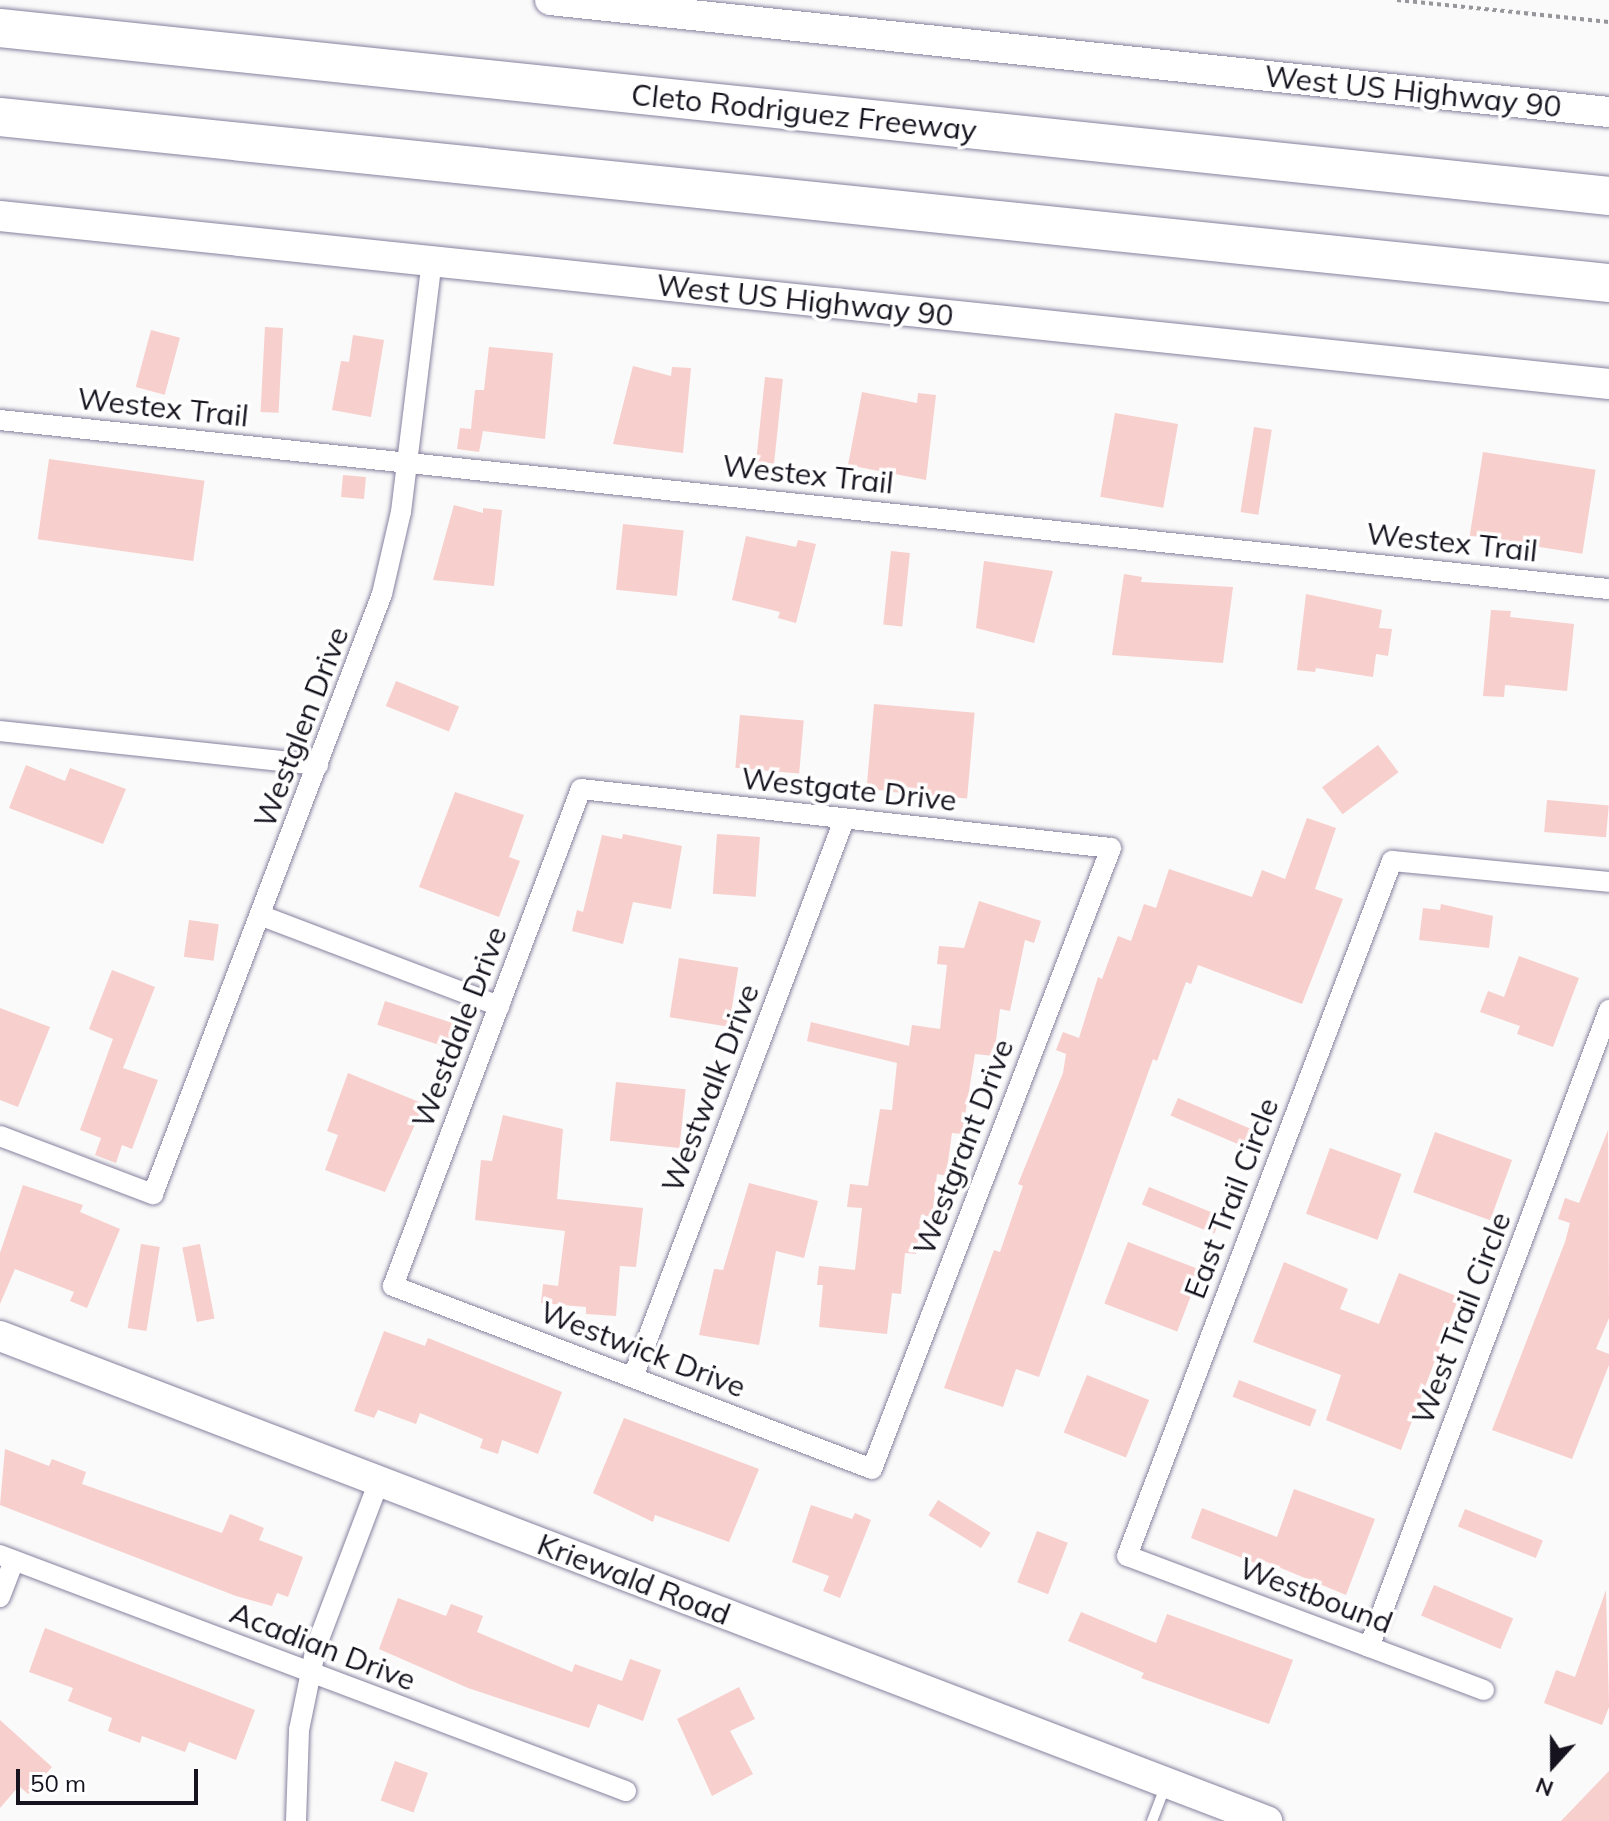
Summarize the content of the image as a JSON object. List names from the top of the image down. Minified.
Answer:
{"streets":{"highway":["Cleto Rodriguez Freeway"],"main road":["West US Highway 90","Kriewald Road"],"street":["Westex Trail","Westglen Drive","Westgate Drive","Westdale Drive","Westwalk Drive","Westgrant Drive","East Trail Circle","West Trail Circle","Westwick Drive","Westbound","Acadian Drive"]},"crossings":[["West US Highway 90","Westglen Drive"],["Westex Trail","Westglen Drive"],["Westgate Drive","Westdale Drive"],["Westgate Drive","Westwalk Drive"],["Westgate Drive","Westgrant Drive"],["Westdale Drive","Westwick Drive"],["Westwalk Drive","Westwick Drive"],["Westgrant Drive","Westwick Drive"],["East Trail Circle","Westbound"],["West Trail Circle","Westbound"]],"scale_bar":"50 m","north":"bottom"}
